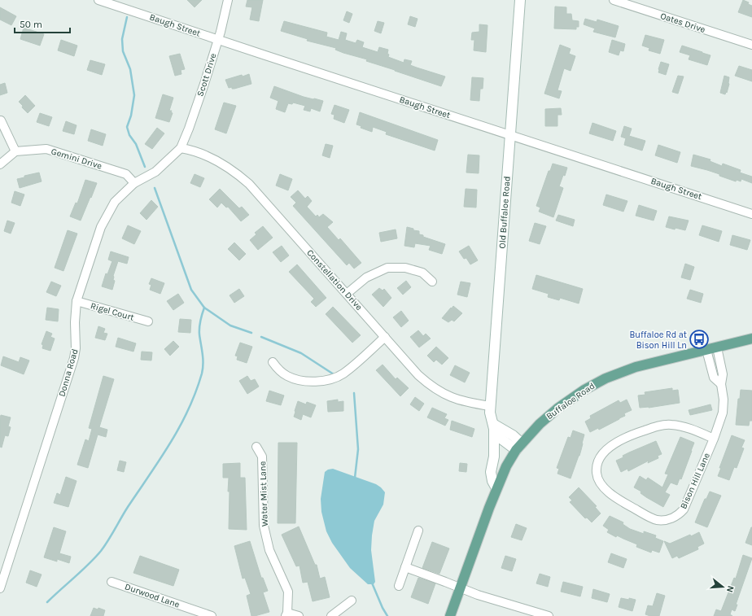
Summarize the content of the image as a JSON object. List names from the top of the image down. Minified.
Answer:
{"streets":{"main road":["Buffaloe Road"],"street":["Oates Drive","Baugh Street","Scott Drive","Gemini Drive","Old Buffaloe Road","Constellation Drive","Rigel Court","Donna Road","Bison Hill Lane","Water Mist Lane","Durwood Lane"]},"crossings":[["Baugh Street","Scott Drive"],["Baugh Street","Old Buffaloe Road"],["Scott Drive","Constellation Drive"],["Scott Drive","Donna Road"],["Gemini Drive","Donna Road"],["Old Buffaloe Road","Constellation Drive"],["Old Buffaloe Road","Buffaloe Road"],["Constellation Drive","Donna Road"],["Rigel Court","Donna Road"],["Buffaloe Road","Bison Hill Lane"]],"places":{"bus stop":["Buffaloe Rd at Bison Hill Ln"]},"scale_bar":"50 m","north":"right"}
